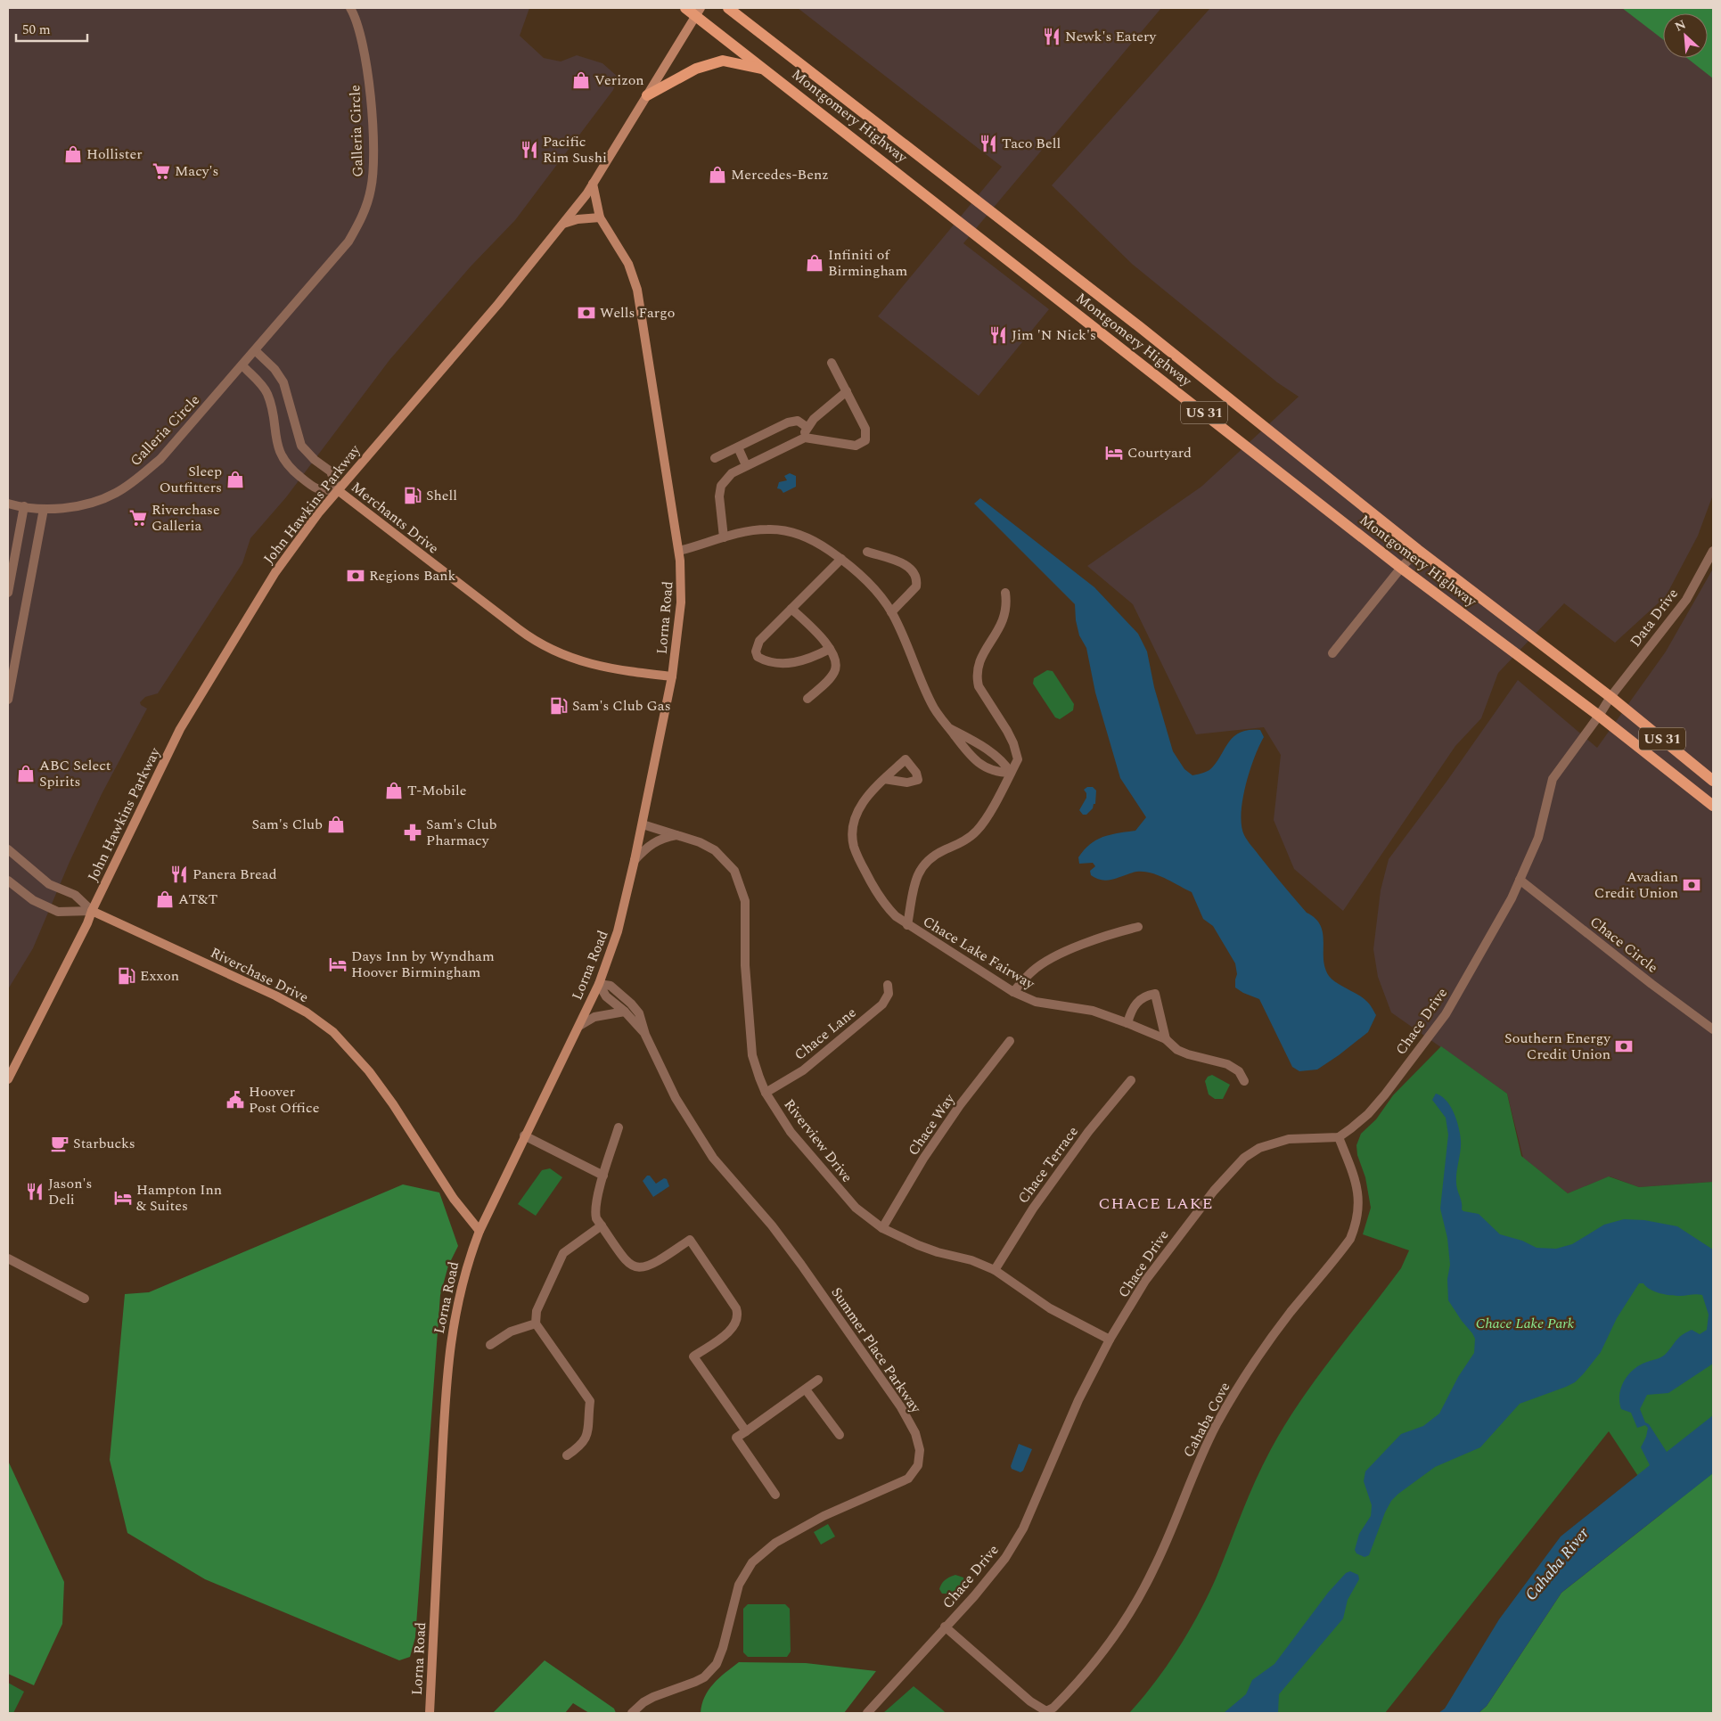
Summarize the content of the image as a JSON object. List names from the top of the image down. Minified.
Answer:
{"streets":{"main road":["Montgomery Highway","US 31"],"street":["Galleria Circle","John Hawkins Parkway","Merchants Drive","Lorna Road","Data Drive","Chace Circle","Chace Lake Fairway","Riverchase Drive","Chace Drive","Chace Lane","Chace Way","Riverview Drive","Chace Terrace","Summer Place Parkway","Cahaba Cove"]},"crossings":[["Montgomery Highway","John Hawkins Parkway"],["Montgomery Highway","Data Drive"],["Montgomery Highway","Chace Drive"],["John Hawkins Parkway","Merchants Drive"],["John Hawkins Parkway","Lorna Road"],["John Hawkins Parkway","Riverchase Drive"],["Merchants Drive","Lorna Road"],["Lorna Road","Riverchase Drive"],["Lorna Road","Riverview Drive"],["Lorna Road","Summer Place Parkway"],["Data Drive","Chace Drive"],["Chace Circle","Chace Drive"],["Chace Drive","Riverview Drive"],["Chace Drive","Cahaba Cove"],["Chace Lane","Riverview Drive"],["Chace Way","Riverview Drive"],["Riverview Drive","Chace Terrace"]],"districts":["CHACE LAKE"],"water":["Cahaba River"],"parks":["Chace Lake Park"],"places":{"restaurant":["Newk's Eatery","Taco Bell","Pacific Rim Sushi","Jim 'N Nick's","Panera Bread","Jason's Deli"],"shop":["Verizon","Hollister","Mercedes-Benz","Infiniti of Birmingham","Sleep Outfitters","ABC Select Spirits","T-Mobile","Sam's Club","AT&T"],"supermarket":["Macy's","Riverchase Galleria"],"bank":["Wells Fargo","Regions Bank","Avadian Credit Union","Southern Energy Credit Union"],"hotel":["Courtyard","Days Inn by Wyndham Hoover Birmingham","Hampton Inn & Suites"],"fuel station":["Shell","Sam's Club Gas","Exxon"],"pharmacy":["Sam's Club Pharmacy"],"public building":["Hoover Post Office"],"cafe":["Starbucks"]},"scale_bar":"50 m","north":"top left"}
